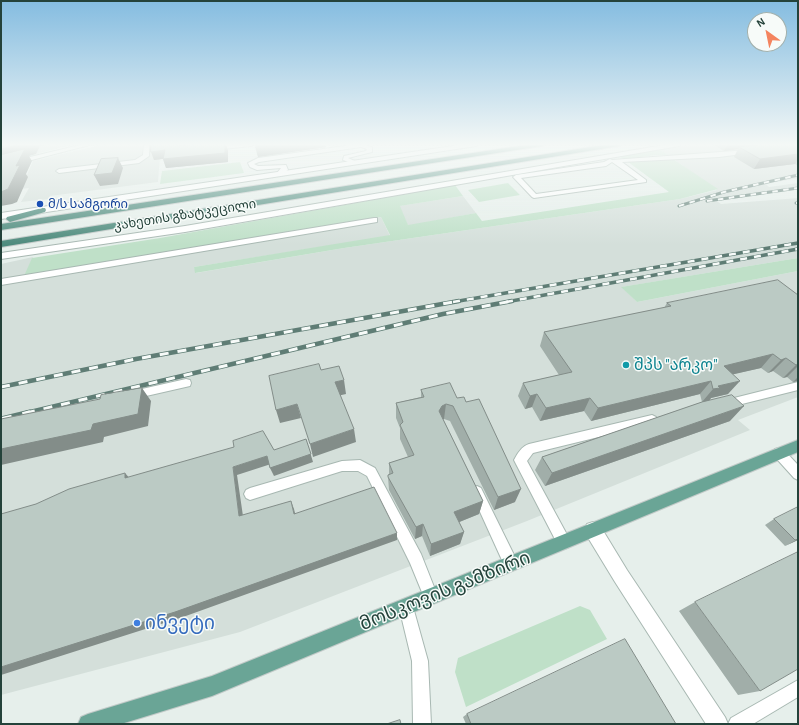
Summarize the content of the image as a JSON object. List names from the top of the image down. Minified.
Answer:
{"streets":{"highway":["კახეთის გზატკეცილი"],"main road":["მოსკოვის გამზირი"]},"places":["მ/ს სამგორი","შპს \"არკო\"","ინვეტი"],"north":"top left"}
